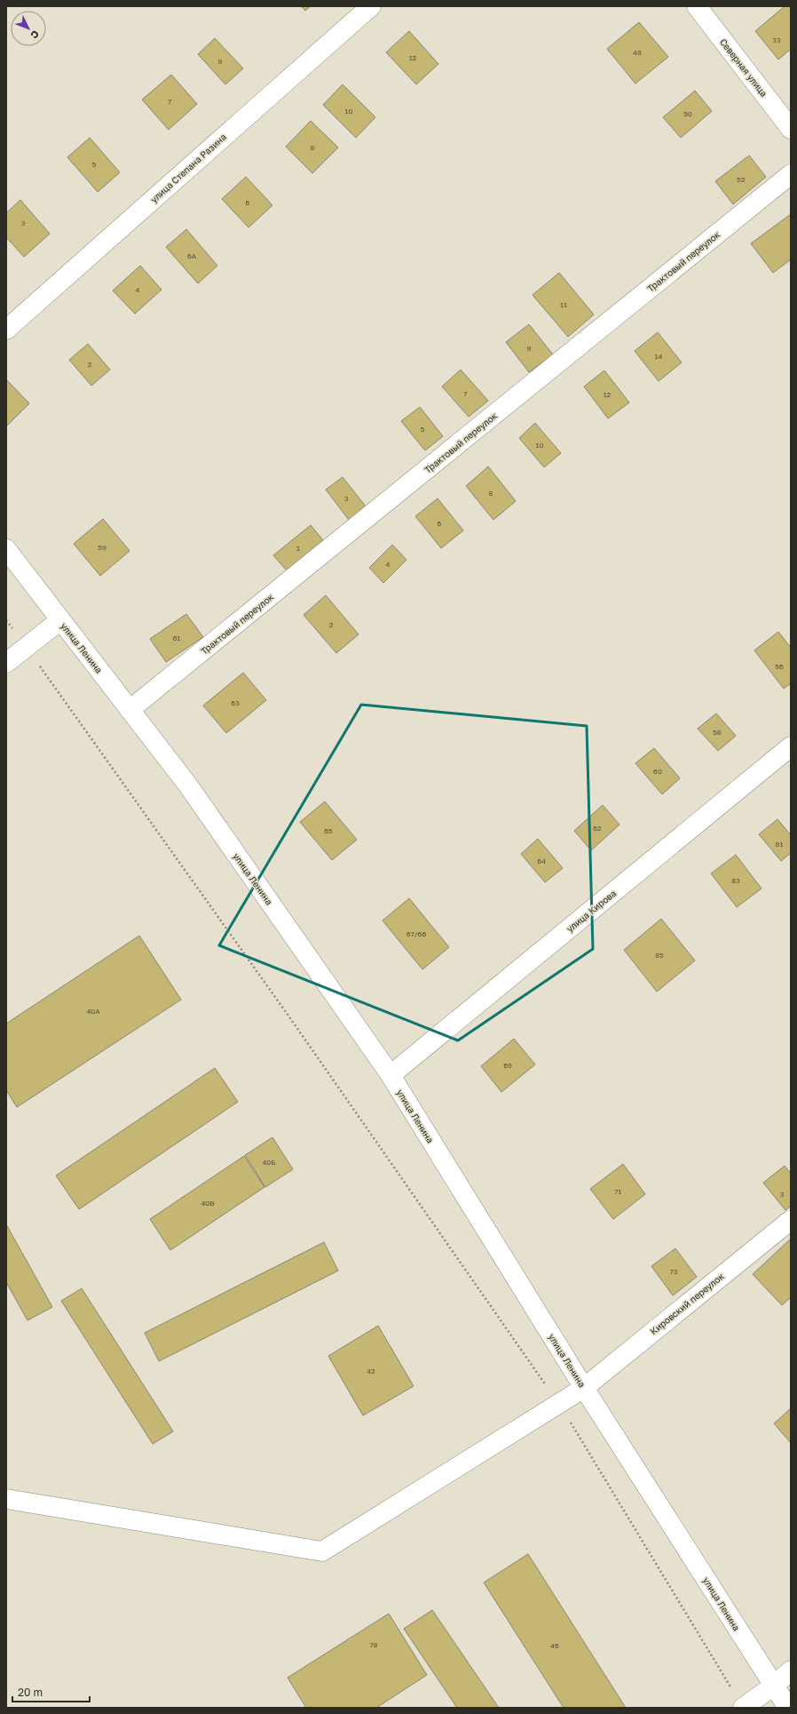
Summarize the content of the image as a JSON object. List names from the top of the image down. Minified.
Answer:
{"streets":{"street":["Северная улица","улица Степана Разина","Трактовый переулок","улица Ленина","улица Кирова","Кировский переулок"]},"crossings":[["Трактовый переулок","улица Ленина"],["улица Ленина","улица Кирова"],["улица Ленина","Кировский переулок"]],"house_numbers":["33","48","12","9","7","10","50","8","5","52","6","3","6А","4","11","9","14","2","7","12","5","10","8","3","6","59","1","4","2","61","56","63","58","60","62","65","81","64","83","67/66","85","40А","69","40Б","71","3","40В","73","42","78","46"],"scale_bar":"20 m","north":"bottom right"}
